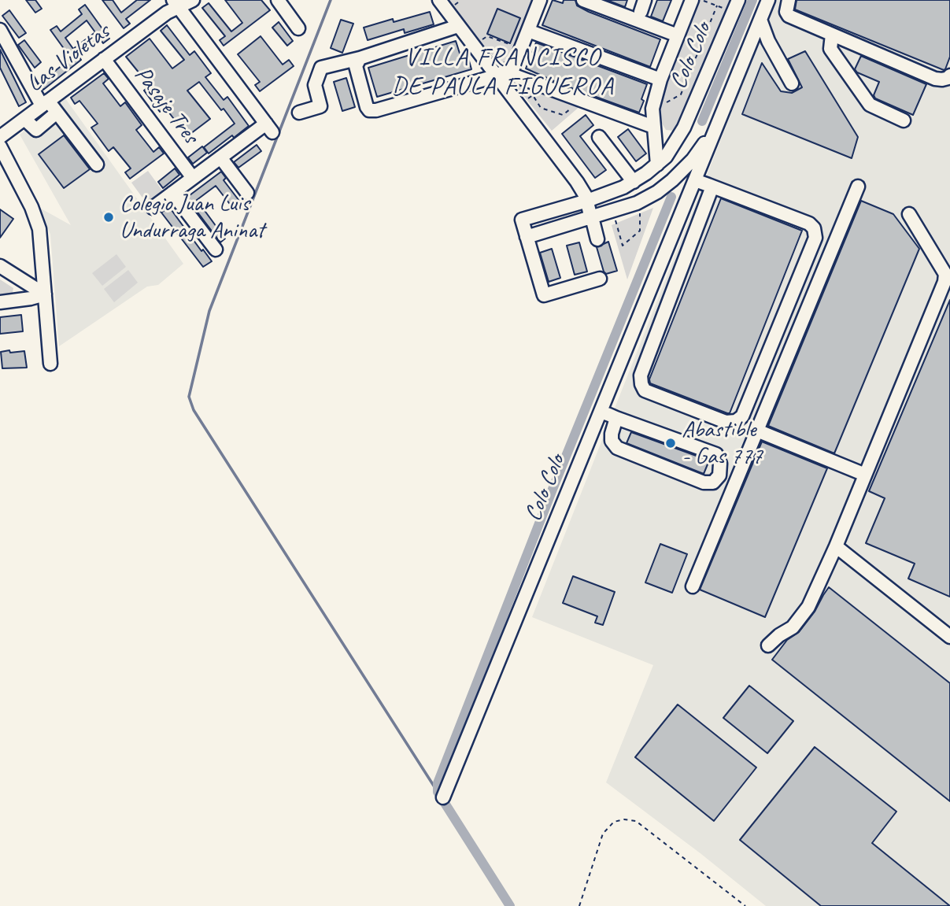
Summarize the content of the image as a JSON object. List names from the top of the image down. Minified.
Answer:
{"streets":{"street":["Colo Colo","Las Violetas","Pasaje Tres"]},"crossings":[["Las Violetas","Pasaje Tres"]],"districts":["VILLA FRANCISCO DE PAULA FIGUEROA"],"places":["Colegio Juan Luis Undurraga Aninat","Abastible - Gas 777"]}
